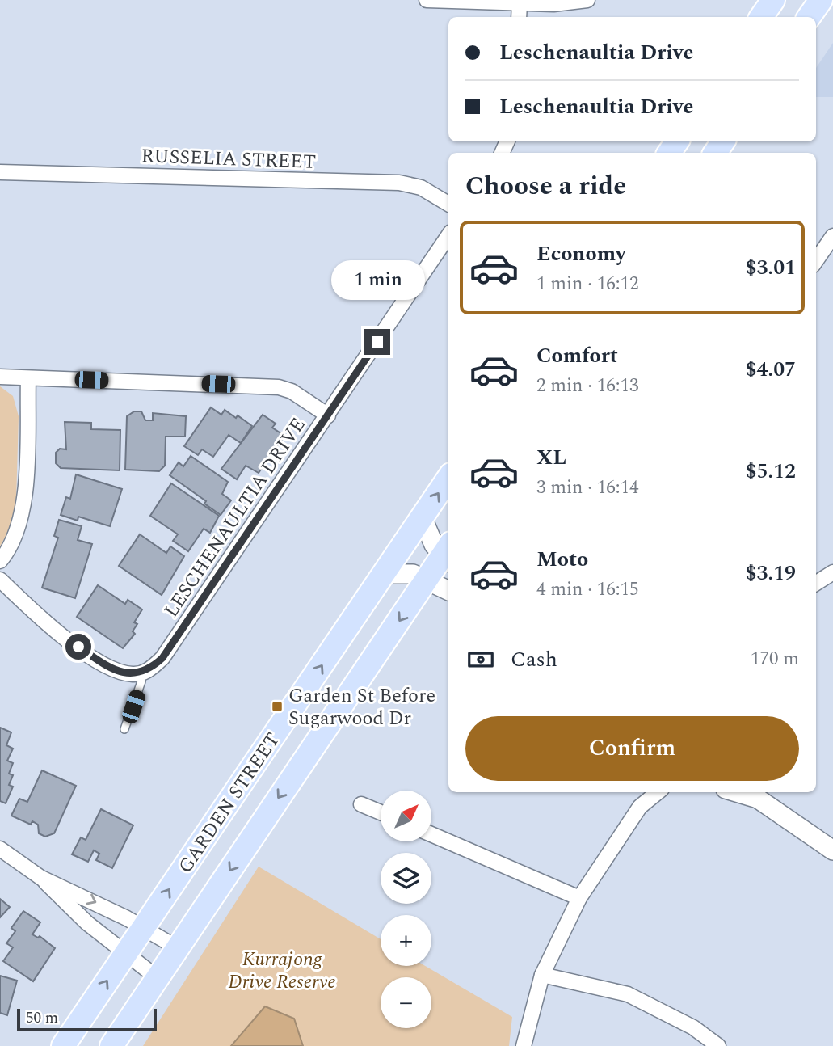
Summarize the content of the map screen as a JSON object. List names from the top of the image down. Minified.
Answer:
{"streets":{"main road":["GARDEN STREET"],"street":["RUSSELIA STREET","LESCHENAULTIA DRIVE"]},"parks":["Kurrajong Drive Reserve"],"places":{"transit":["Garden St Before Sugarwood Dr"]},"scale_bar":"50 m","north":"top right","page":{"banner":["Leschenaultia Drive","Leschenaultia Drive"],"heading":"Choose a ride","list":[{"name":"Economy","note":"1 min · 16:12","value":"$3.01"},{"name":"Comfort","note":"2 min · 16:13","value":"$4.07"},{"name":"XL","note":"3 min · 16:14","value":"$5.12"},{"name":"Moto","note":"4 min · 16:15","value":"$3.19"}],"bubble":"1 min","pay":["Cash","170 m"],"buttons":"Confirm","map_buttons":["+","−"],"scale":"50 m"}}
